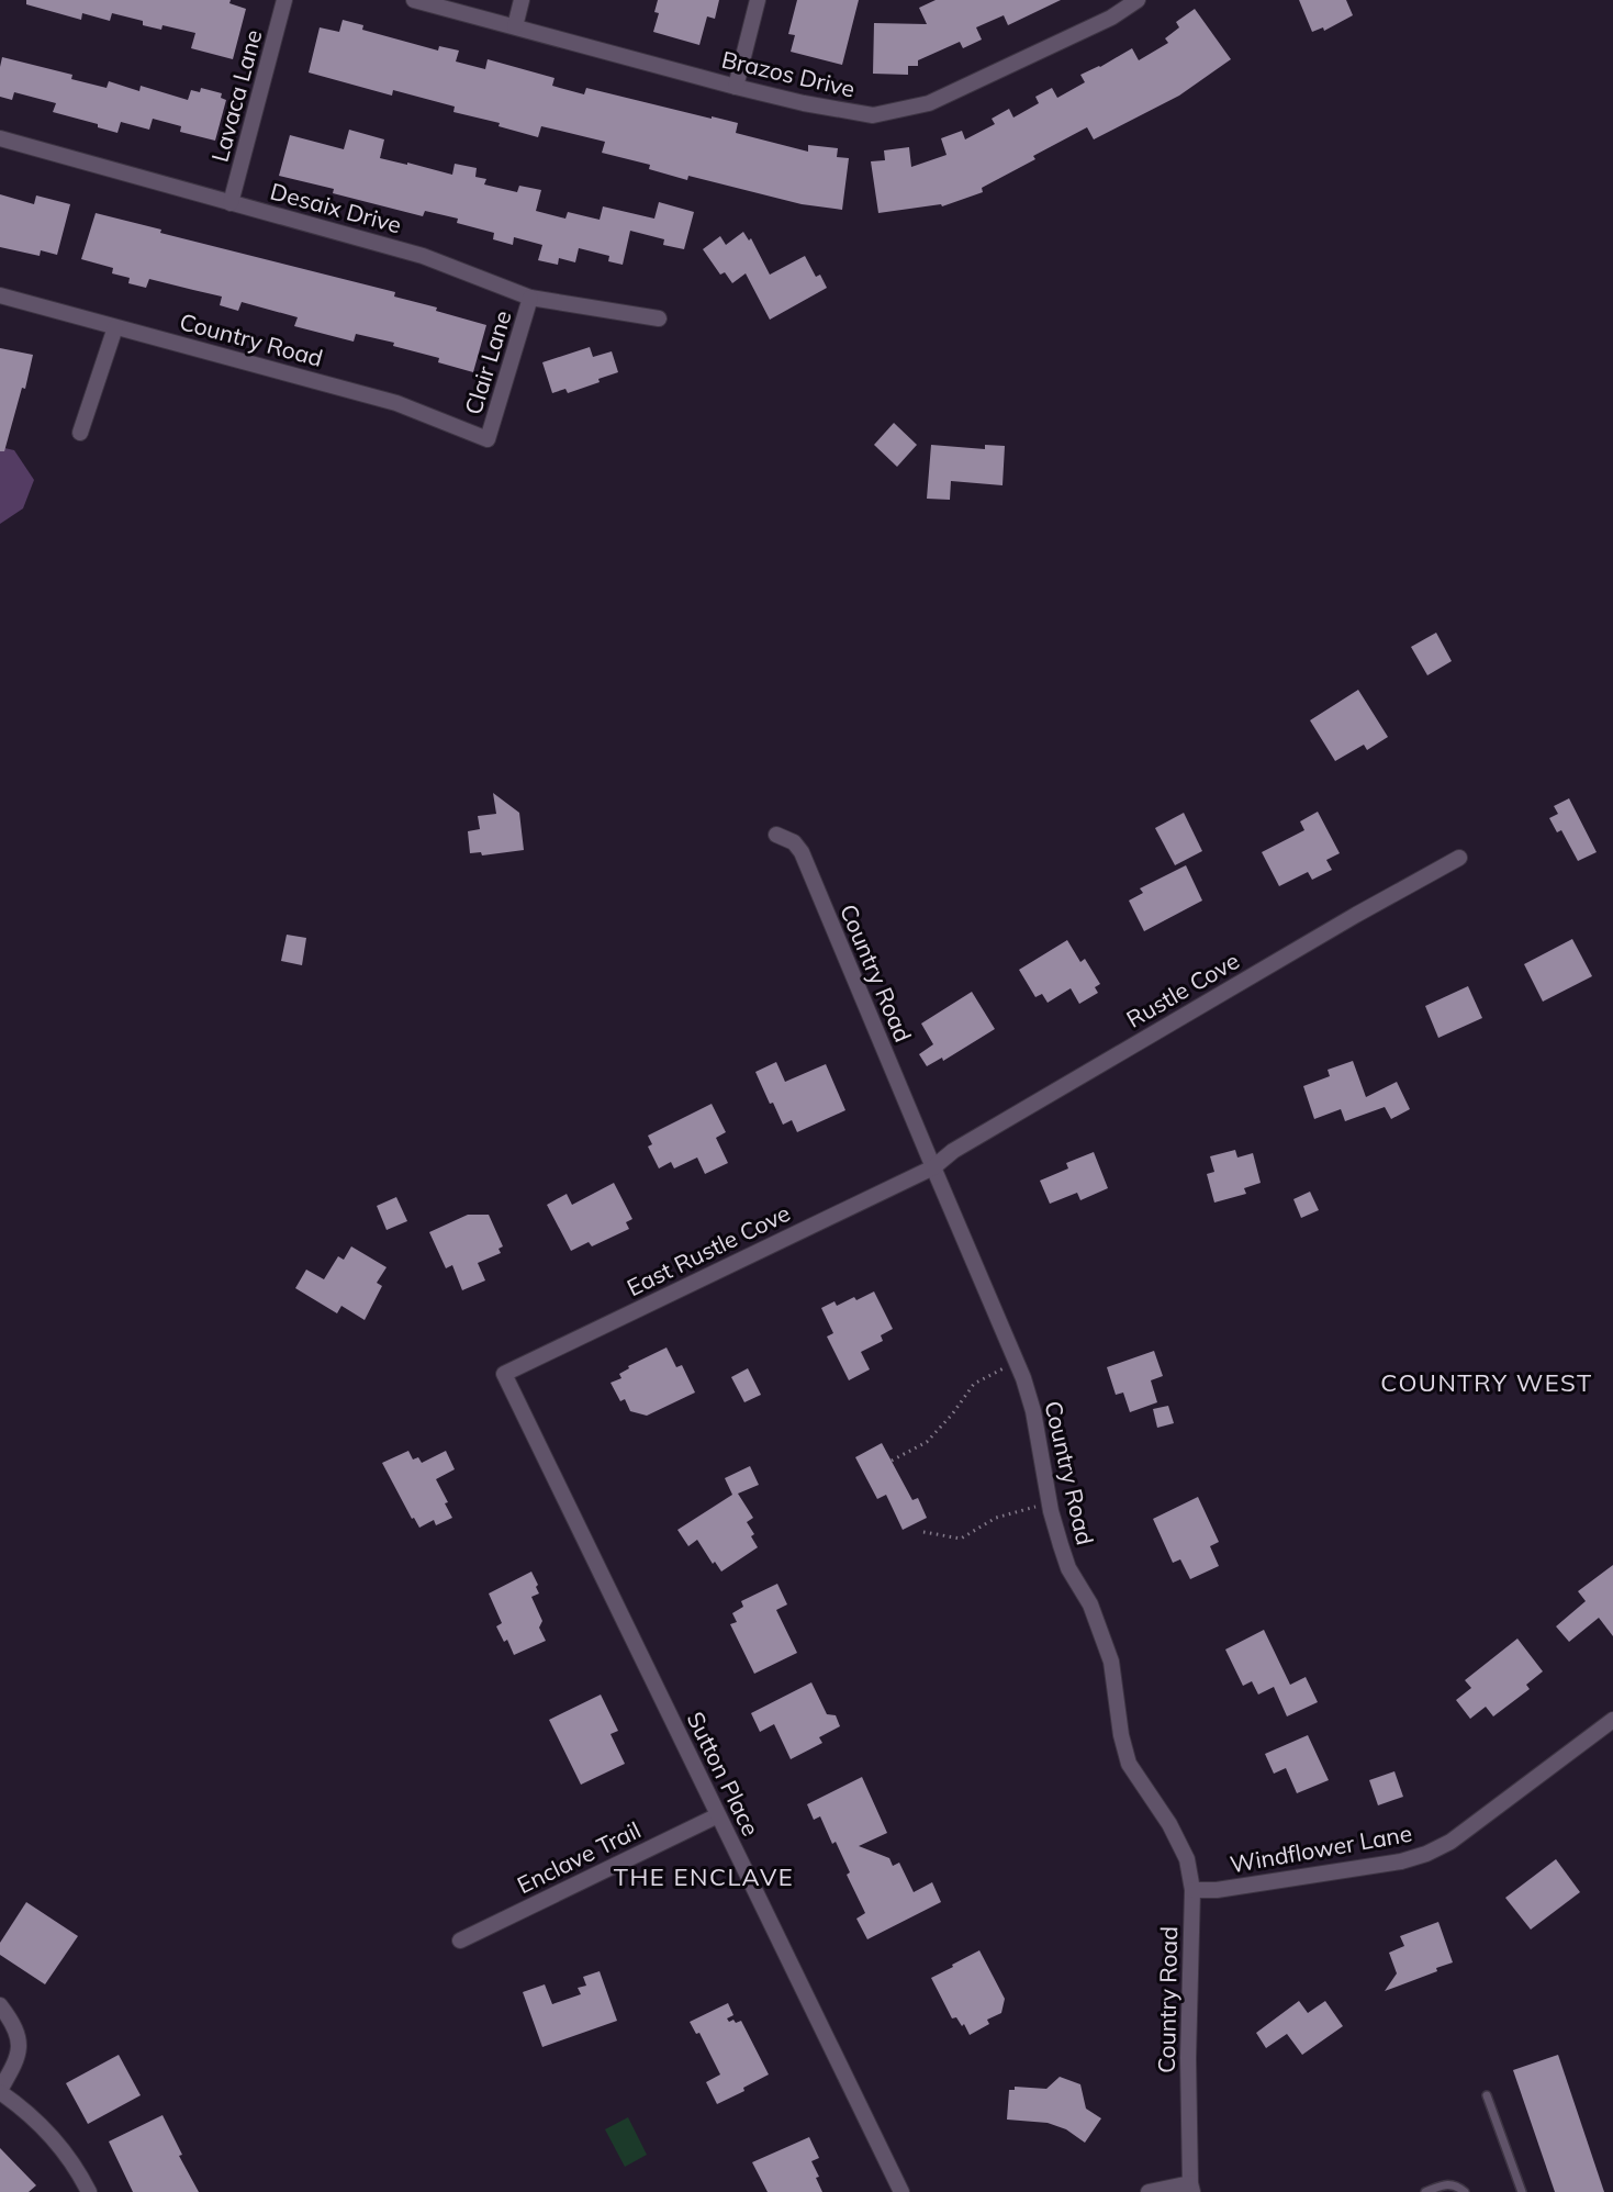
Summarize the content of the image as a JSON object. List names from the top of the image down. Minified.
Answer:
{"streets":{"street":["Brazos Drive","Lavaca Lane","Desaix Drive","Country Road","Clair Lane","Rustle Cove","East Rustle Cove","Sutton Place","Windflower Lane","Enclave Trail"]},"crossings":[["Lavaca Lane","Desaix Drive"],["Desaix Drive","Clair Lane"],["Country Road","Clair Lane"],["Country Road","Rustle Cove"],["Country Road","East Rustle Cove"],["Country Road","Windflower Lane"],["Rustle Cove","East Rustle Cove"],["East Rustle Cove","Sutton Place"],["Sutton Place","Enclave Trail"]],"districts":["COUNTRY WEST","THE ENCLAVE"]}
